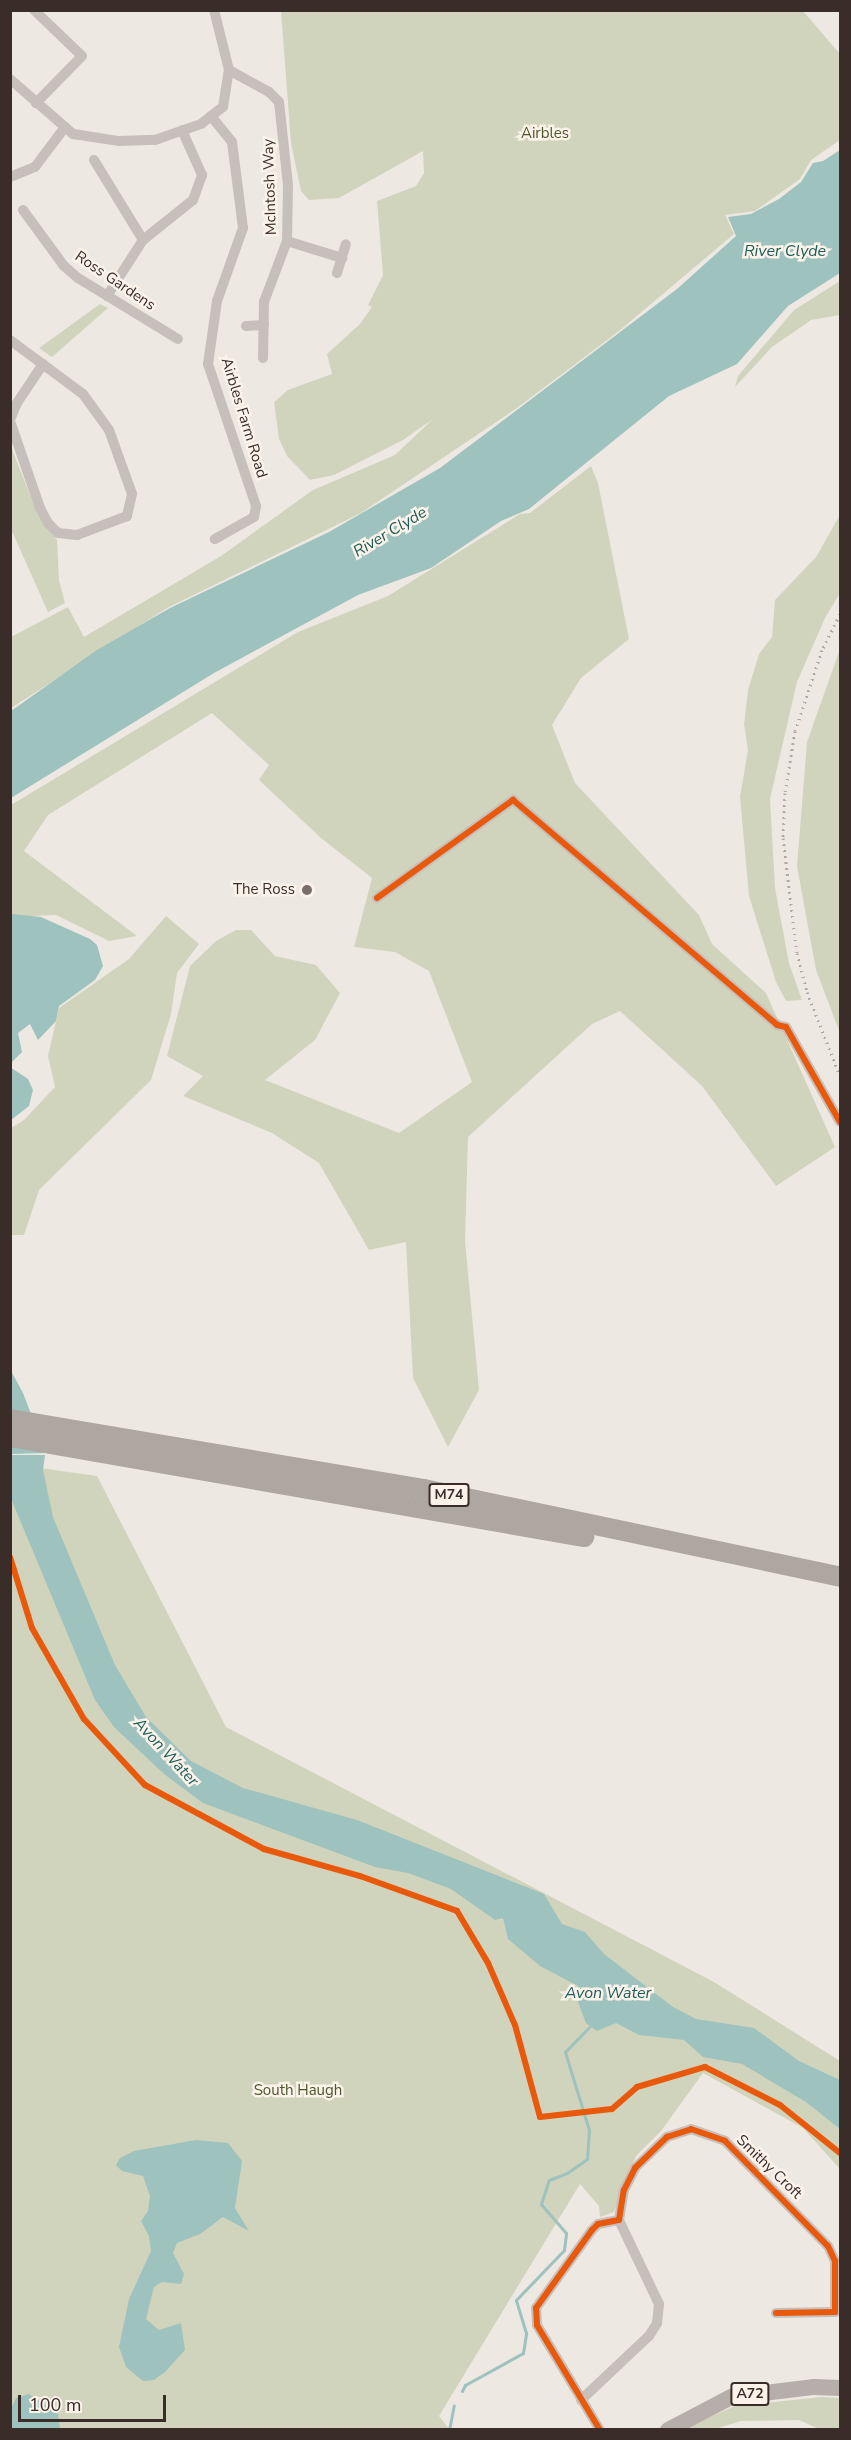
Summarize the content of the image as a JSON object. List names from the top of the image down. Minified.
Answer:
{"streets":{"highway":["M74"],"main road":["A72"],"street":["McIntosh Way","Ross Gardens","Airbles Farm Road","Smithy Croft"]},"water":["River Clyde","Avon Water"],"parks":["Airbles","South Haugh"],"places":["The Ross"],"scale_bar":"100 m"}
